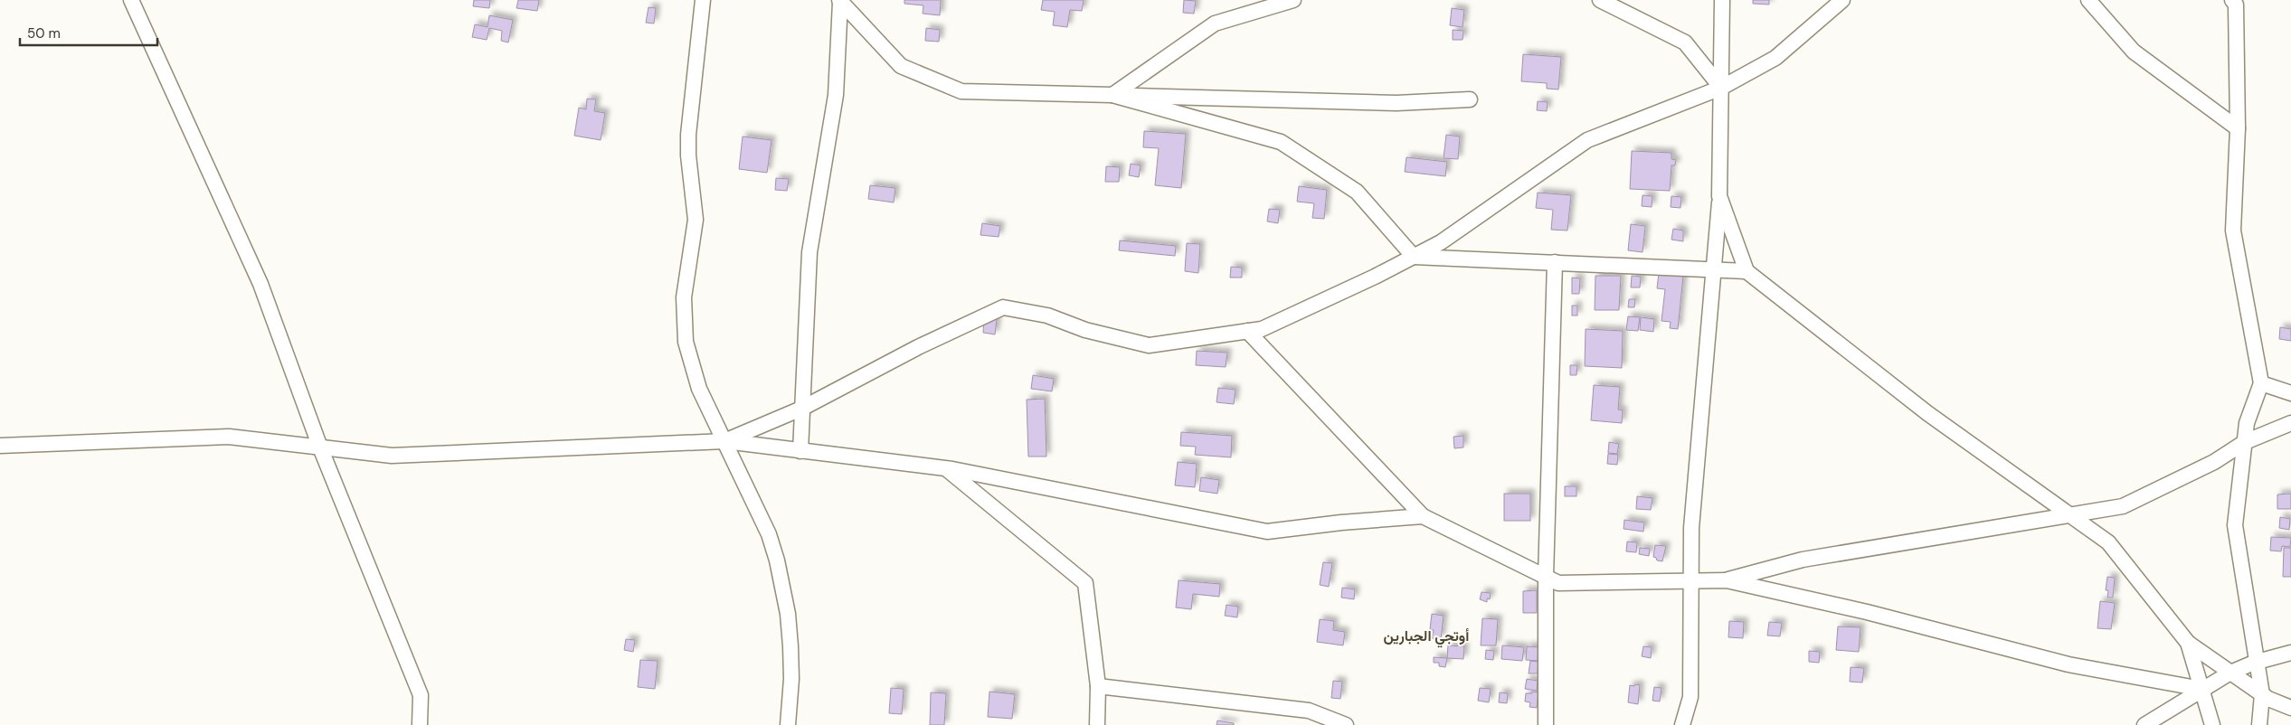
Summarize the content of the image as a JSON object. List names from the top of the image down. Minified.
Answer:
{"districts":["أوتجي الجبارين"],"scale_bar":"50 m"}
